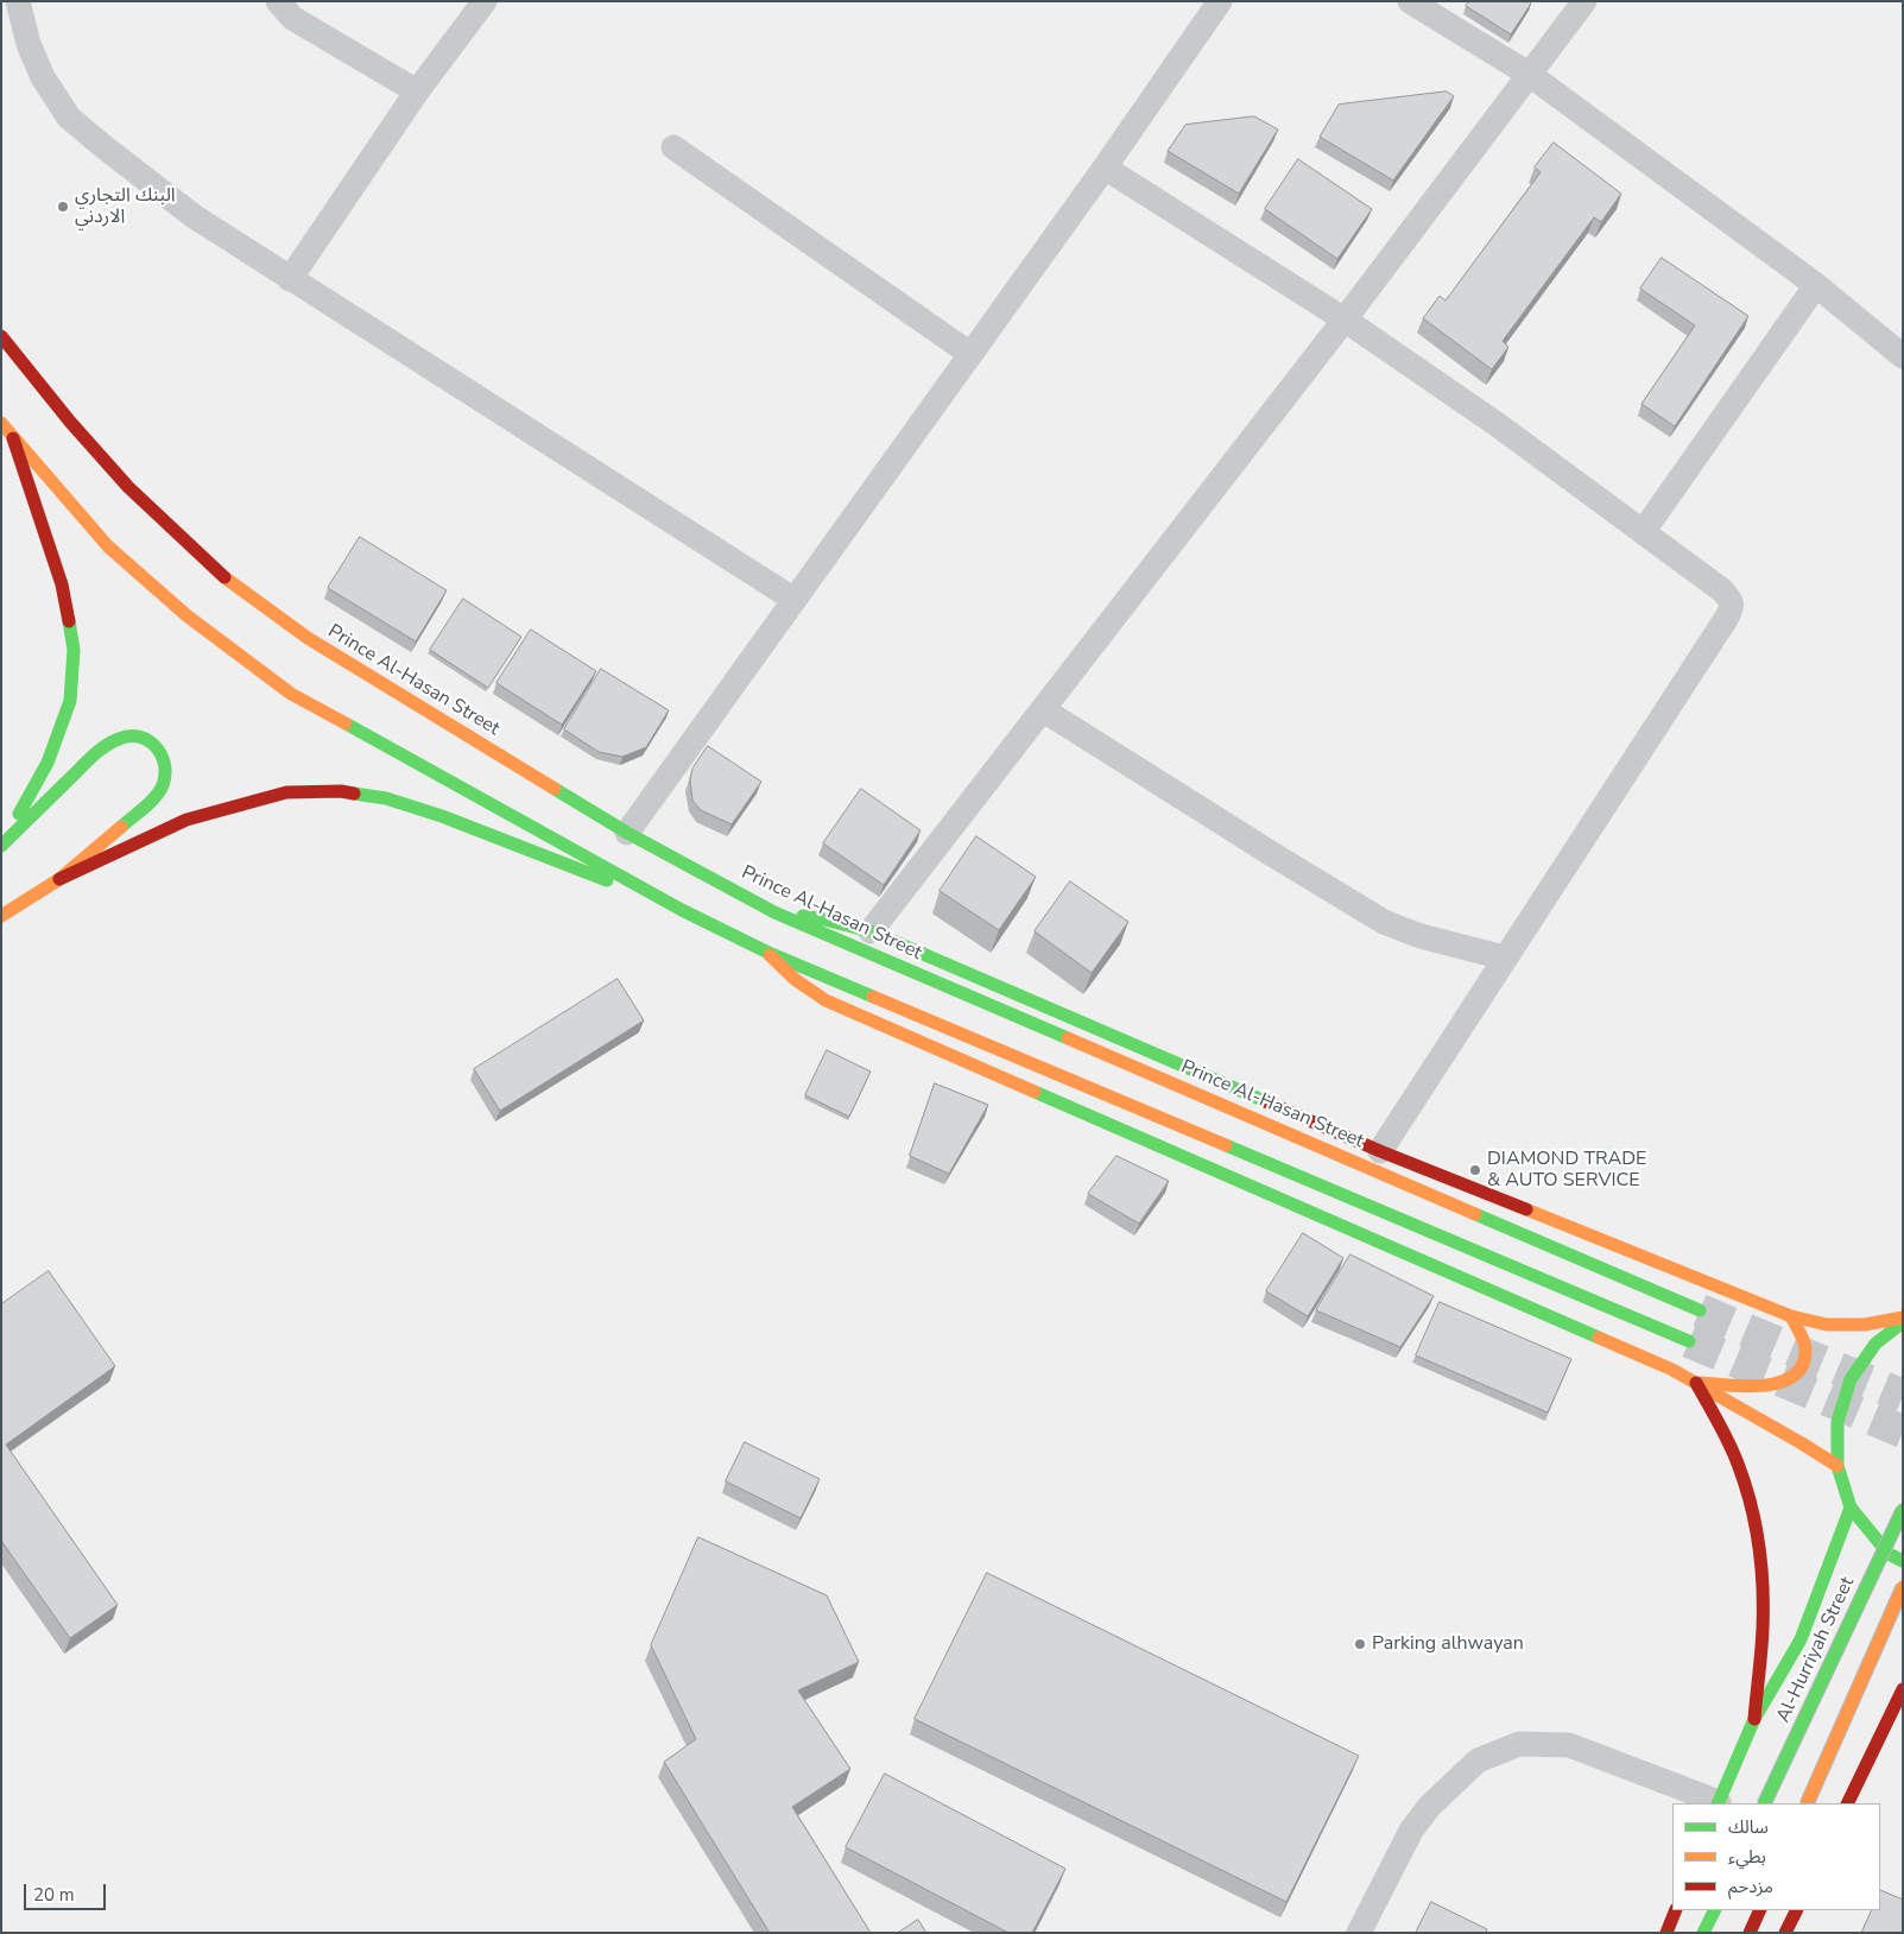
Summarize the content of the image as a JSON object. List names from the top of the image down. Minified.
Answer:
{"streets":{"main road":["Prince Al-Hasan Street","Al-Hurriyah Street"]},"places":["البنك التجاري الاردني","DIAMOND TRADE & AUTO SERVICE","Parking alhwayan"],"legend":["سالك","بطيء","مزدحم"],"scale_bar":"20 m"}
